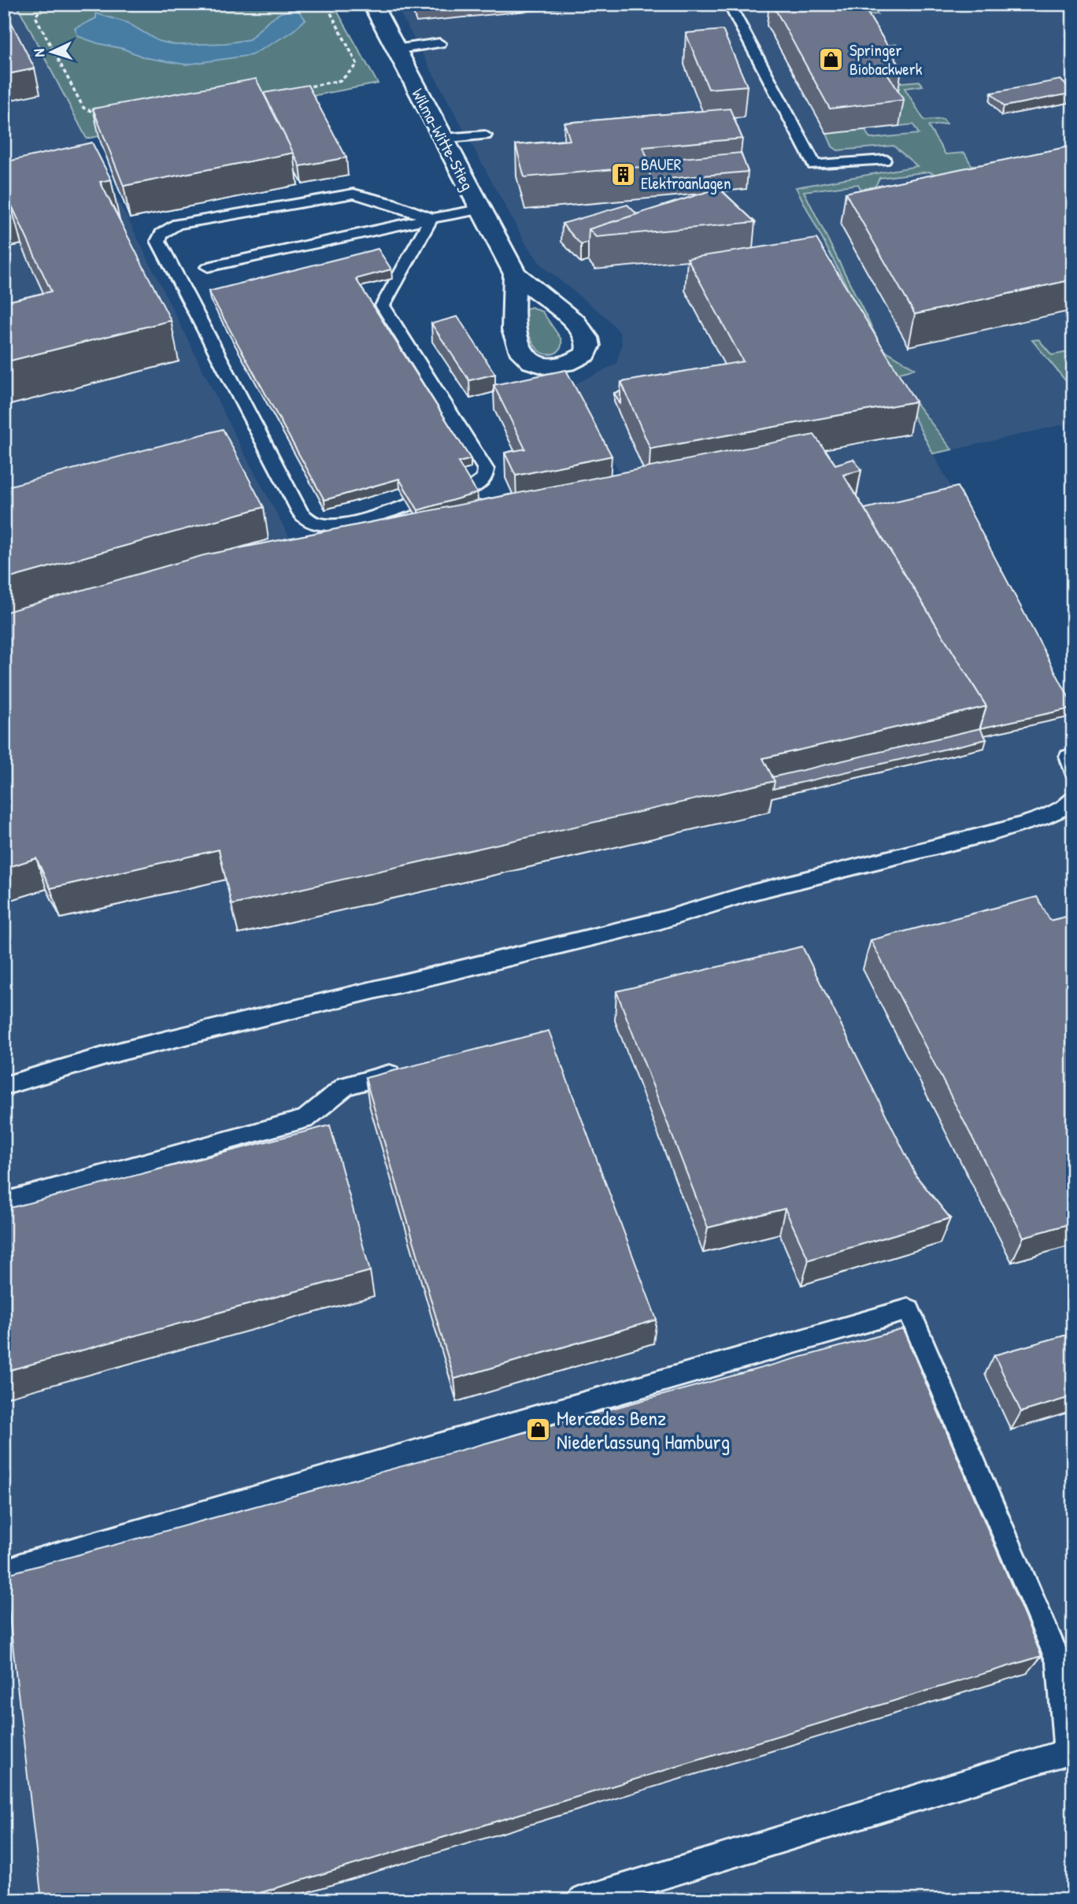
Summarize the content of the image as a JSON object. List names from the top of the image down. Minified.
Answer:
{"streets":{"street":["Wilma-Witte-Stieg"]},"places":{"shop":["Springer Biobackwerk","Mercedes Benz Niederlassung Hamburg"],"building":["BAUER Elektroanlagen"]},"north":"left"}
